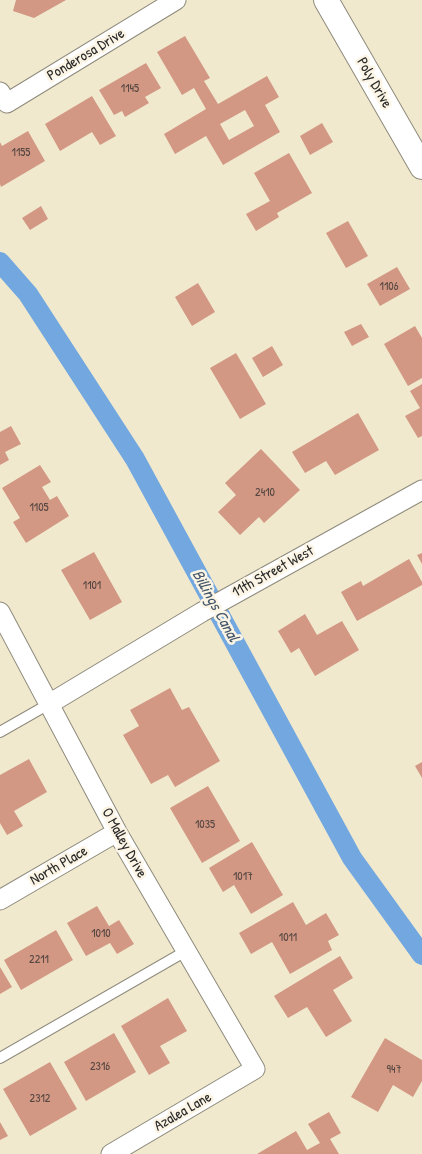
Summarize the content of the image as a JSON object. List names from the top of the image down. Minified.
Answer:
{"streets":{"street":["Ponderosa Drive","Poly Drive","11th Street West","O Malley Drive","North Place","Azalea Lane"]},"crossings":[["11th Street West","O Malley Drive"],["O Malley Drive","North Place"],["O Malley Drive","Azalea Lane"]],"water":["Billings Canal"],"house_numbers":["1145","1155","1106","2410","1105","1101","1035","1017","1010","1011","2211","2316","947","2312"]}
